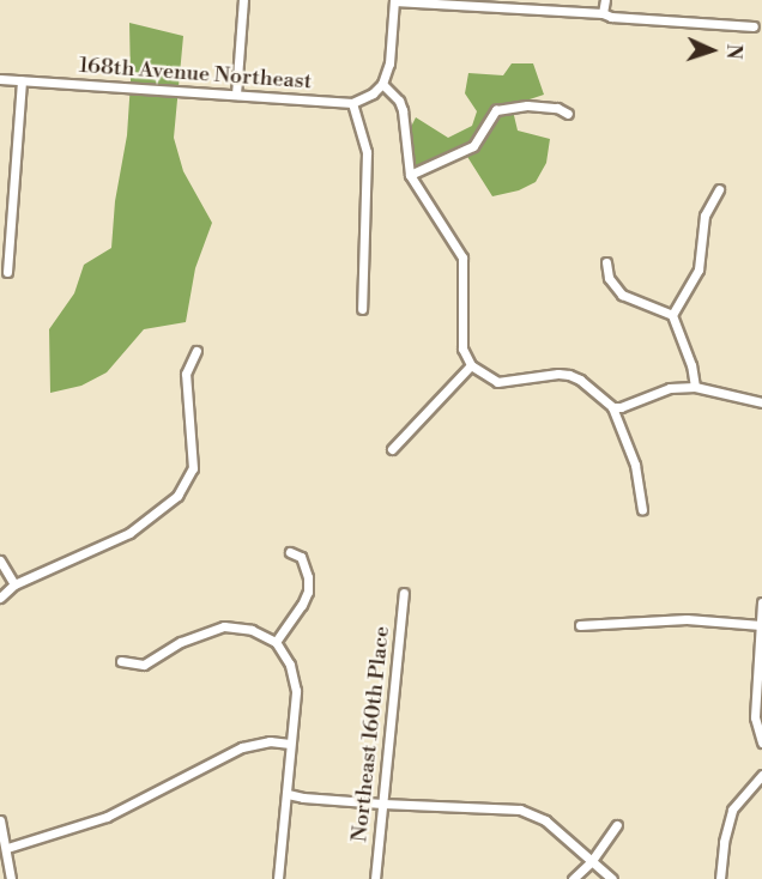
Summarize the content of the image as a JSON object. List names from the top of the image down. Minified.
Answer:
{"streets":{"street":["168th Avenue Northeast","Northeast 160th Place"]},"north":"right"}
